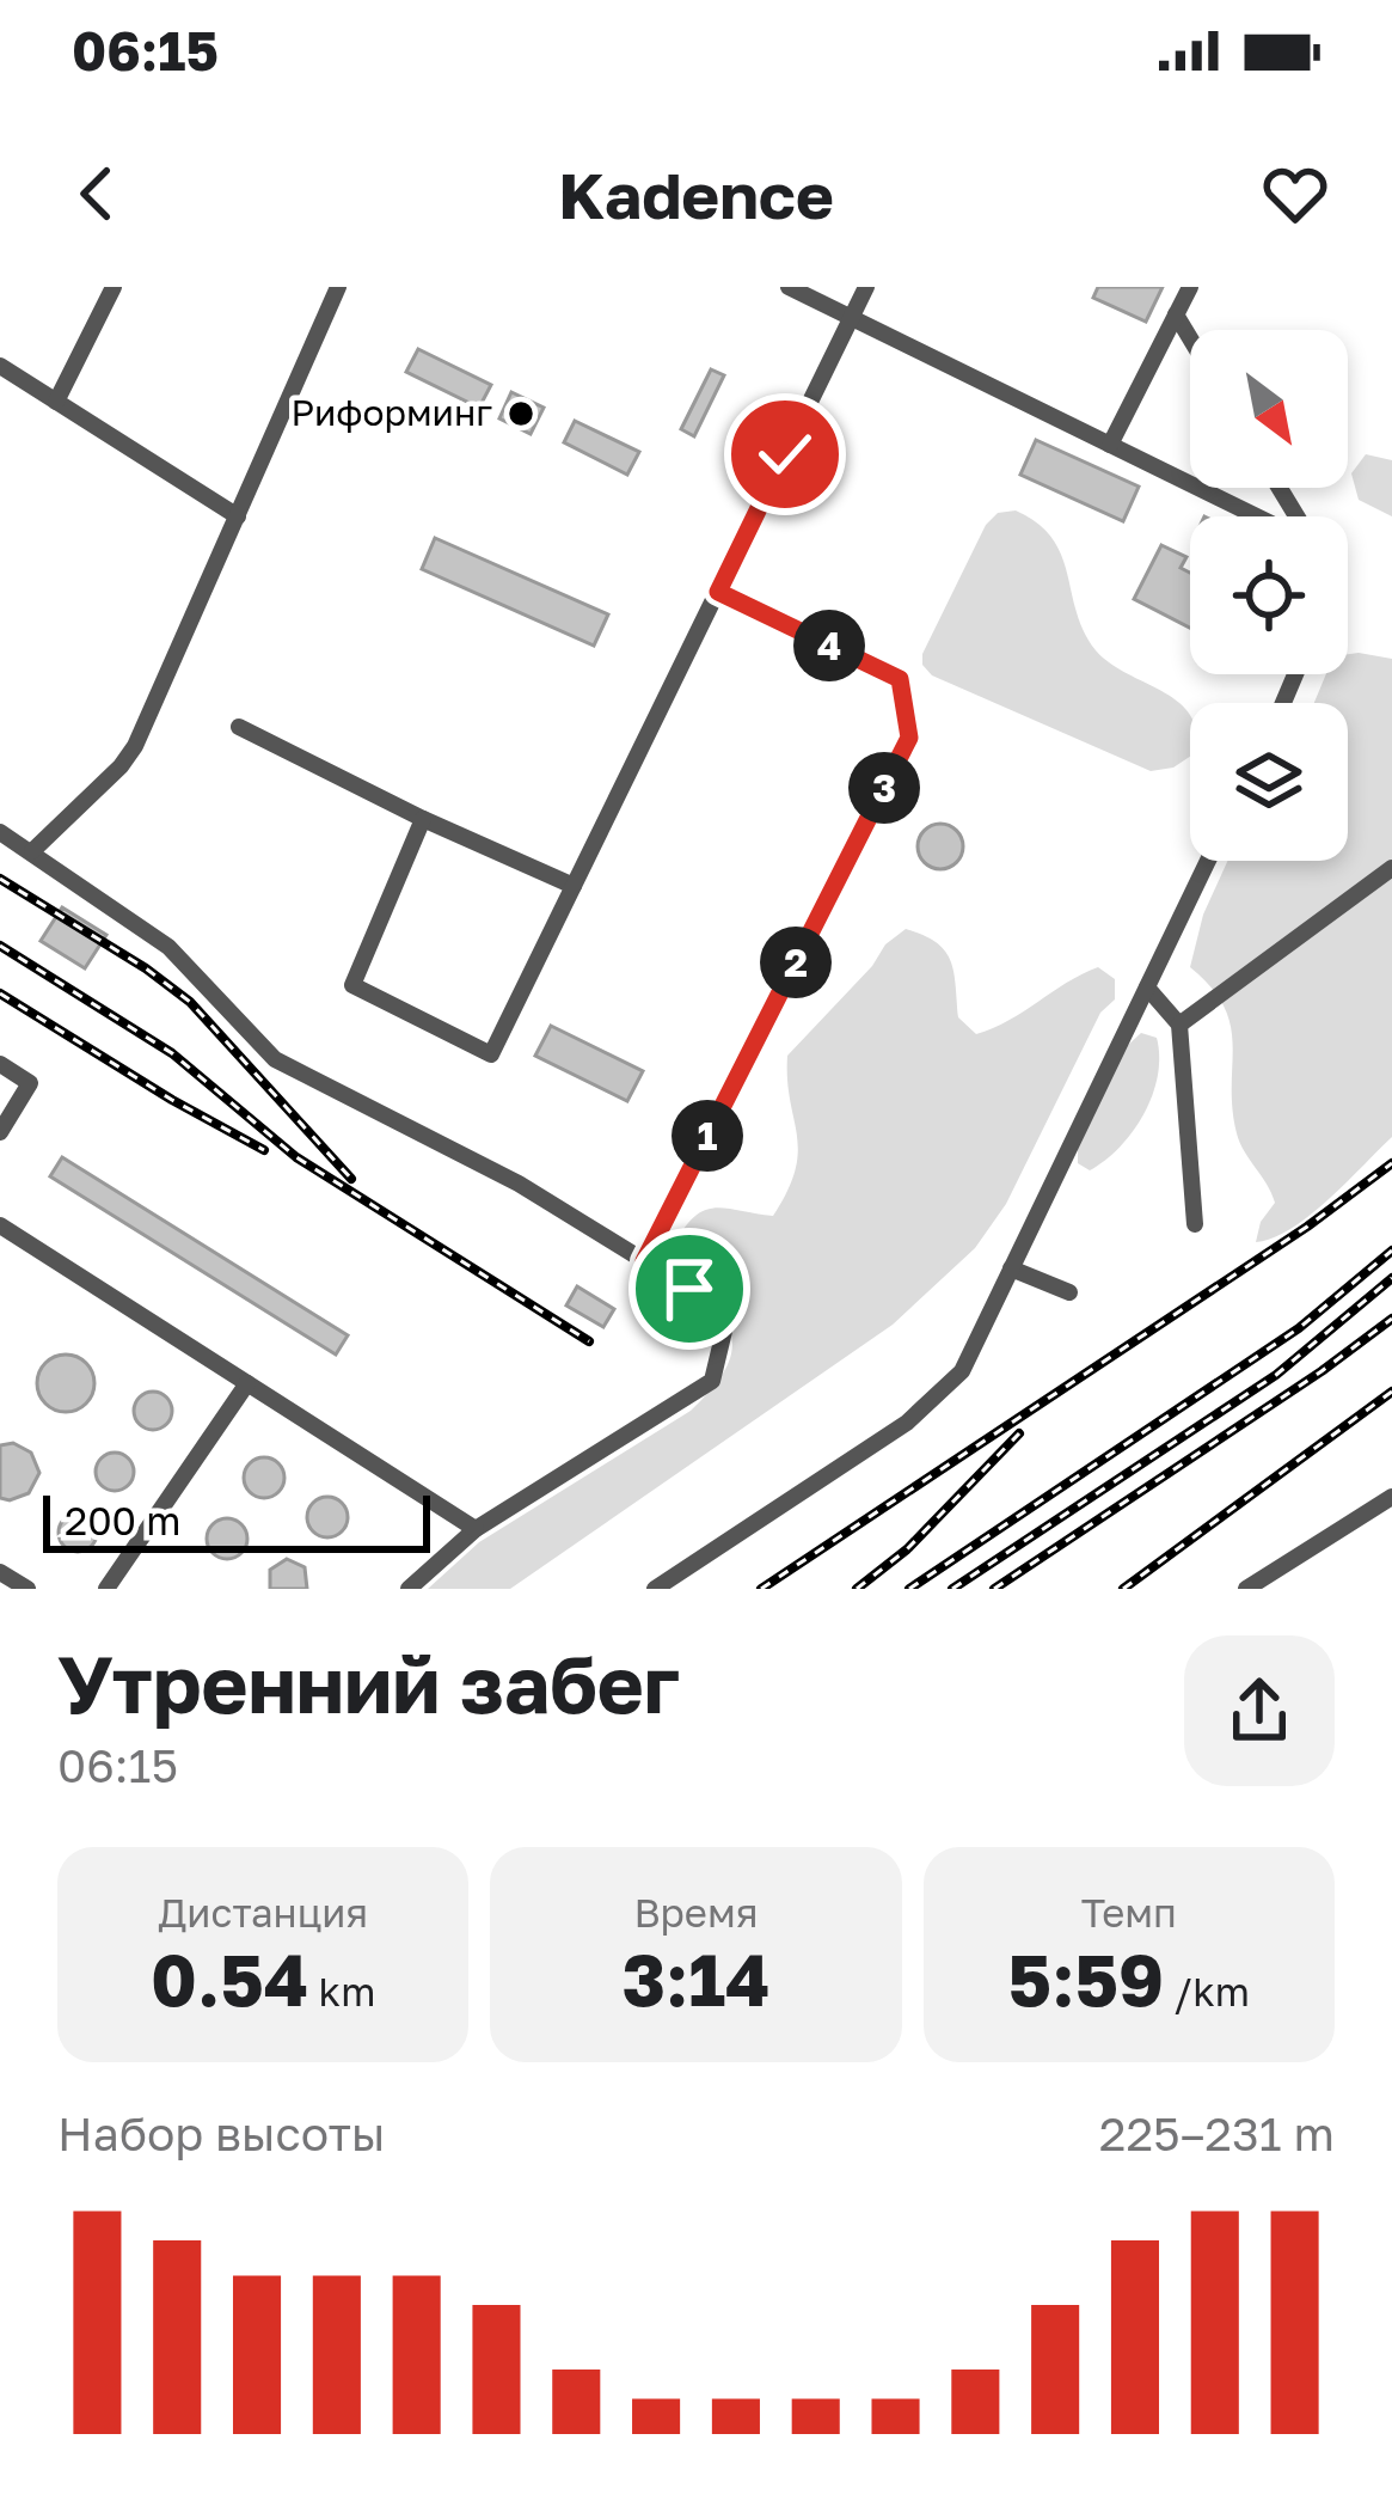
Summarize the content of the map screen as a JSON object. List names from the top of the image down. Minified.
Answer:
{"places":["Риформинг"],"scale_bar":"200 m","north":"bottom right","page":{"status":"06:15","header":"Kadence","pins":["4","3","2","1"],"scale":"200 m","heading":["Утренний забег","06:15"],"stats":[["Дистанция","0.54 km"],["Время","3:14"],["Темп","5:59 /km"]],"chart":["Набор высоты","225–231 m"]}}
